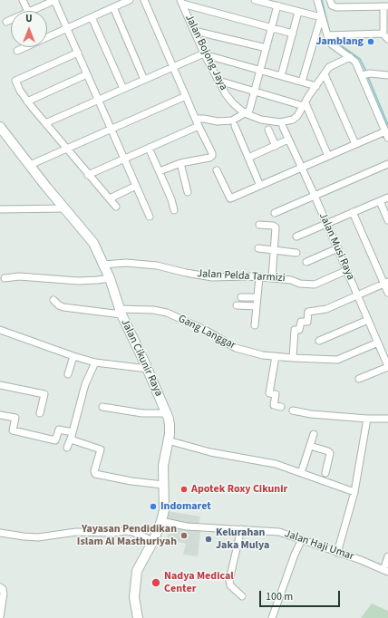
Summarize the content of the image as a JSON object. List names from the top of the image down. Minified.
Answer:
{"streets":{"street":["Jalan Bojong Jaya","Jalan Musi Raya","Jalan Pelda Tarmizi","Gang Langgar","Jalan Cikunir Raya","Jalan Haji Umar"]},"crossings":[["Jalan Musi Raya","Jalan Pelda Tarmizi"],["Jalan Musi Raya","Gang Langgar"],["Jalan Pelda Tarmizi","Jalan Cikunir Raya"],["Gang Langgar","Jalan Cikunir Raya"],["Jalan Cikunir Raya","Jalan Haji Umar"]],"places":["Jamblang","Apotek Roxy Cikunir","Indomaret","Yayasan Pendidikan Islam Al Masthuriyah","Kelurahan Jaka Mulya","Nadya Medical Center"],"scale_bar":"100 m","north":"top"}
